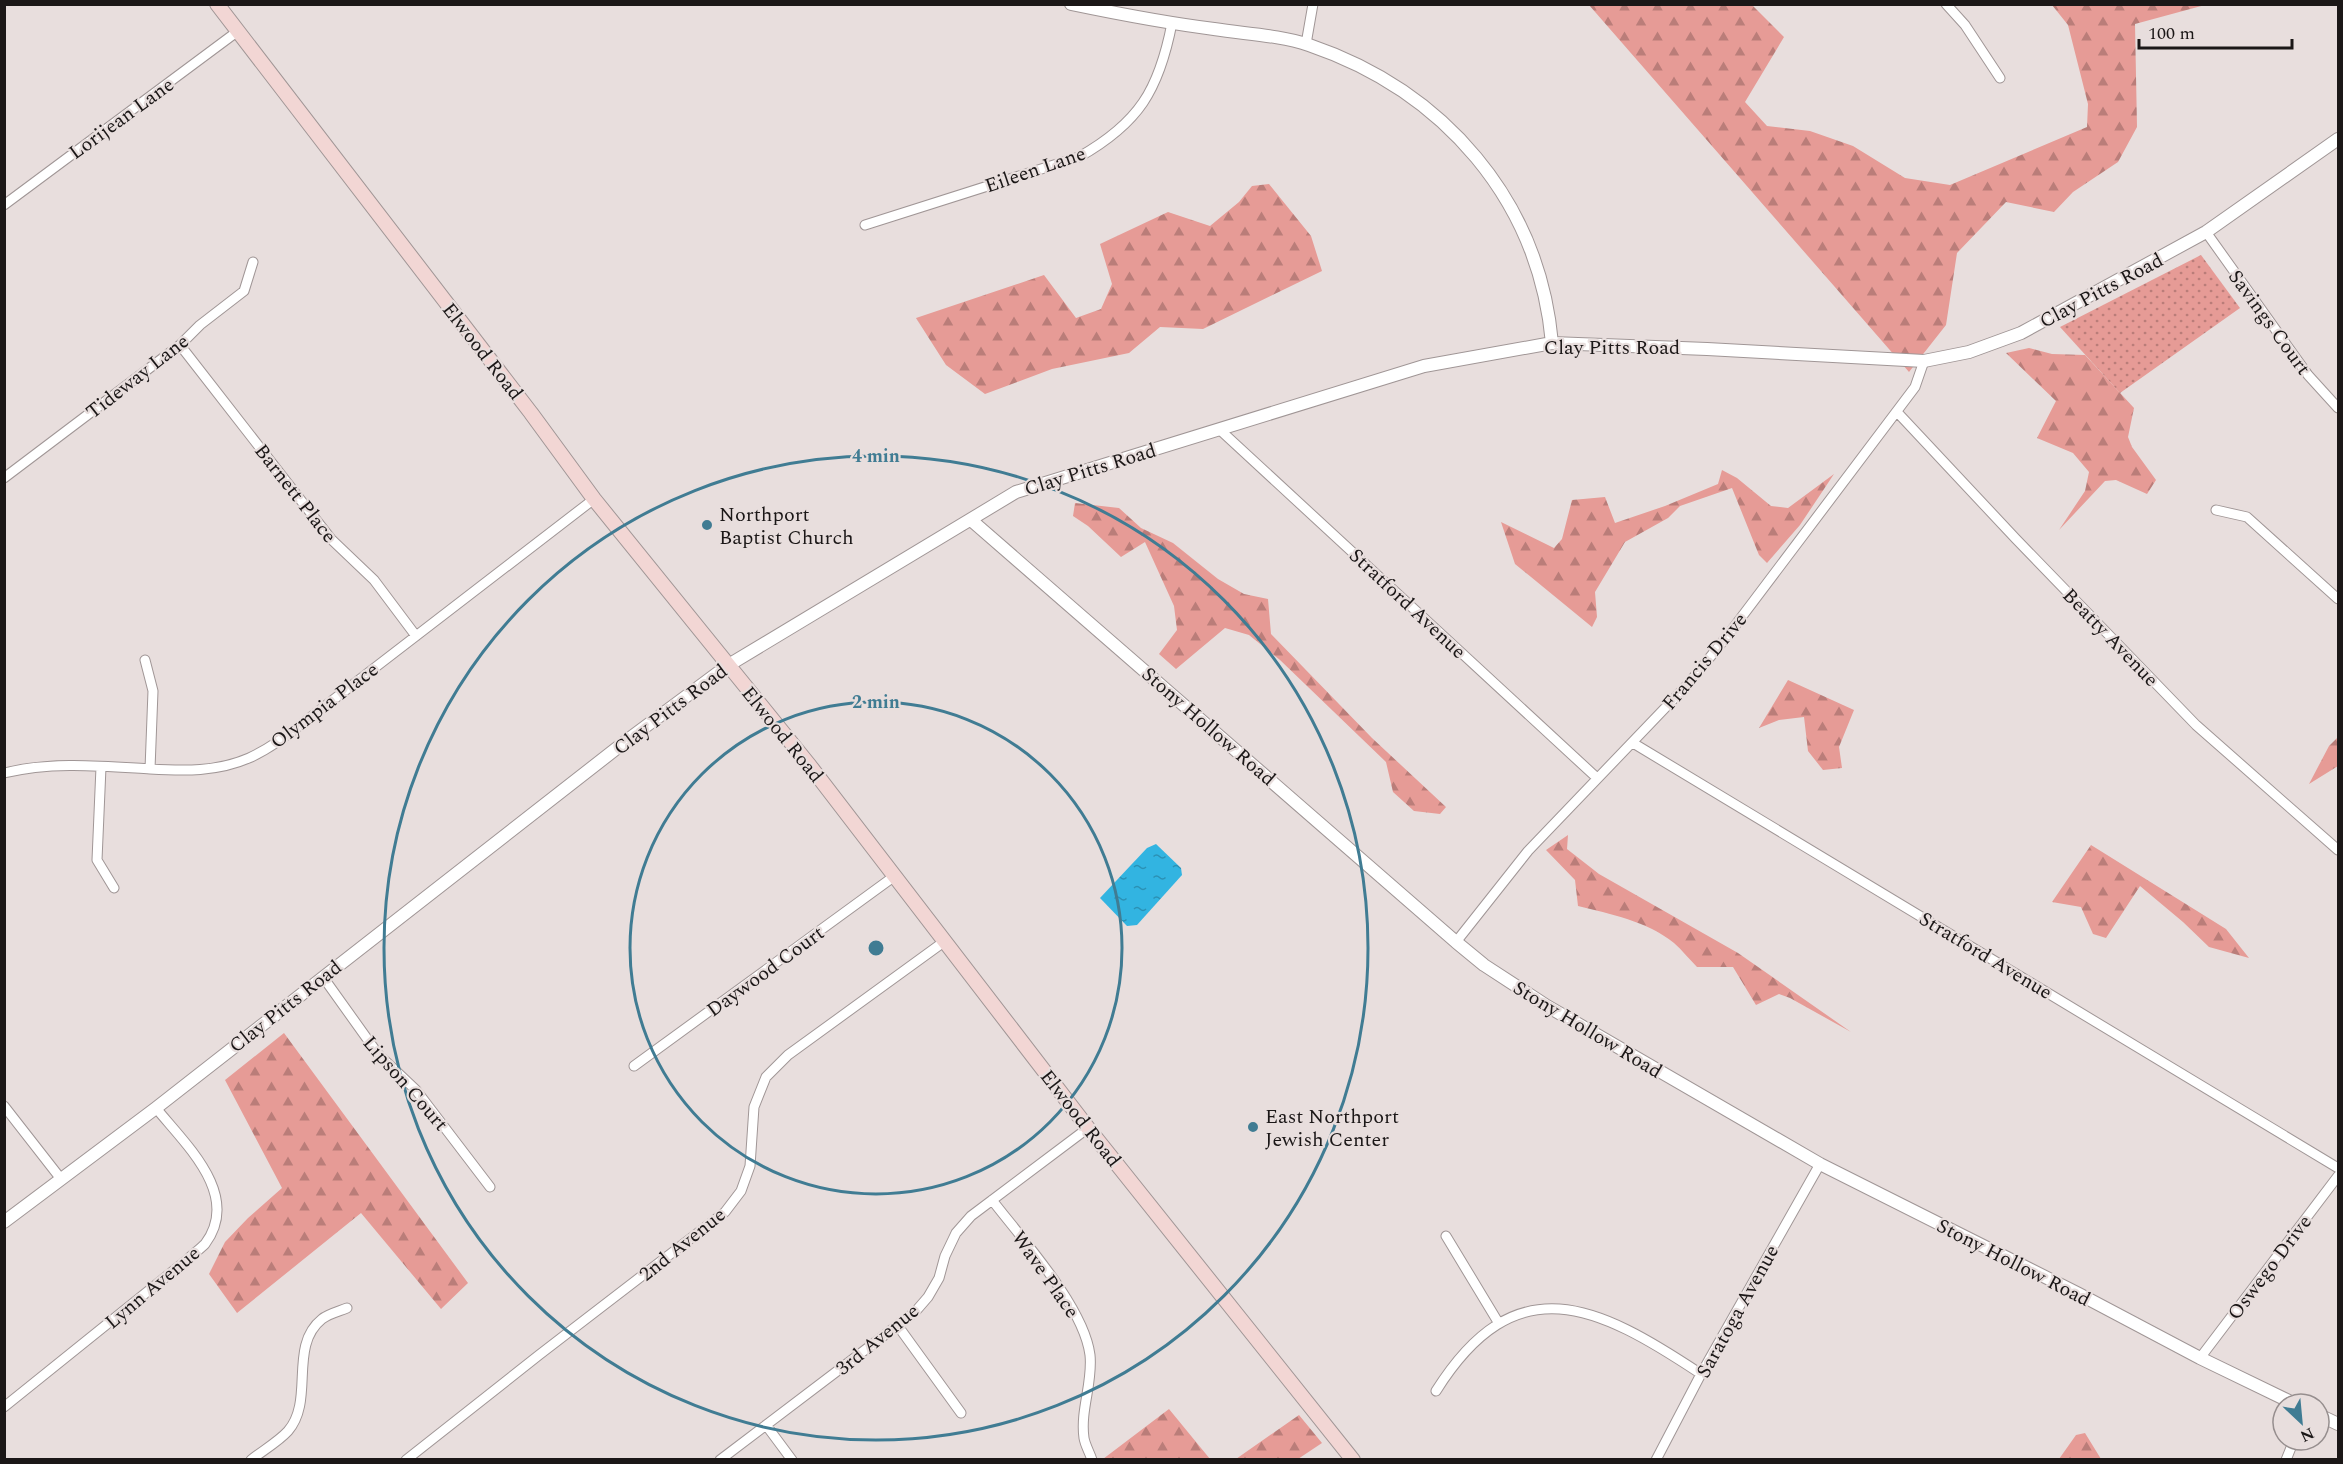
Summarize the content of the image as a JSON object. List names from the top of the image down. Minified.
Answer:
{"streets":{"main road":["Elwood Road"],"street":["Lorijean Lane","Eileen Lane","Clay Pitts Road","Savings Court","Tideway Lane","Barnett Place","Stratford Avenue","Beatty Avenue","Francis Drive","Olympia Place","Stony Hollow Road","Daywood Court","Lipson Court","2nd Avenue","Oswego Drive","Wave Place","Lynn Avenue","Saratoga Avenue","3rd Avenue"]},"crossings":[["Lorijean Lane","Elwood Road"],["Clay Pitts Road","Savings Court"],["Clay Pitts Road","Elwood Road"],["Clay Pitts Road","Stratford Avenue"],["Clay Pitts Road","Francis Drive"],["Clay Pitts Road","Stony Hollow Road"],["Clay Pitts Road","Lipson Court"],["Clay Pitts Road","Lynn Avenue"],["Elwood Road","Olympia Place"],["Elwood Road","Daywood Court"],["Elwood Road","2nd Avenue"],["Elwood Road","3rd Avenue"],["Tideway Lane","Barnett Place"],["Barnett Place","Olympia Place"],["Stratford Avenue","Francis Drive"],["Beatty Avenue","Francis Drive"],["Francis Drive","Stony Hollow Road"],["Stony Hollow Road","Oswego Drive"],["Stony Hollow Road","Saratoga Avenue"],["Wave Place","3rd Avenue"]],"places":["Northport Baptist Church","East Northport Jewish Center"],"scale_bar":"100 m","north":"bottom right","rings":["4 min","2 min"]}
